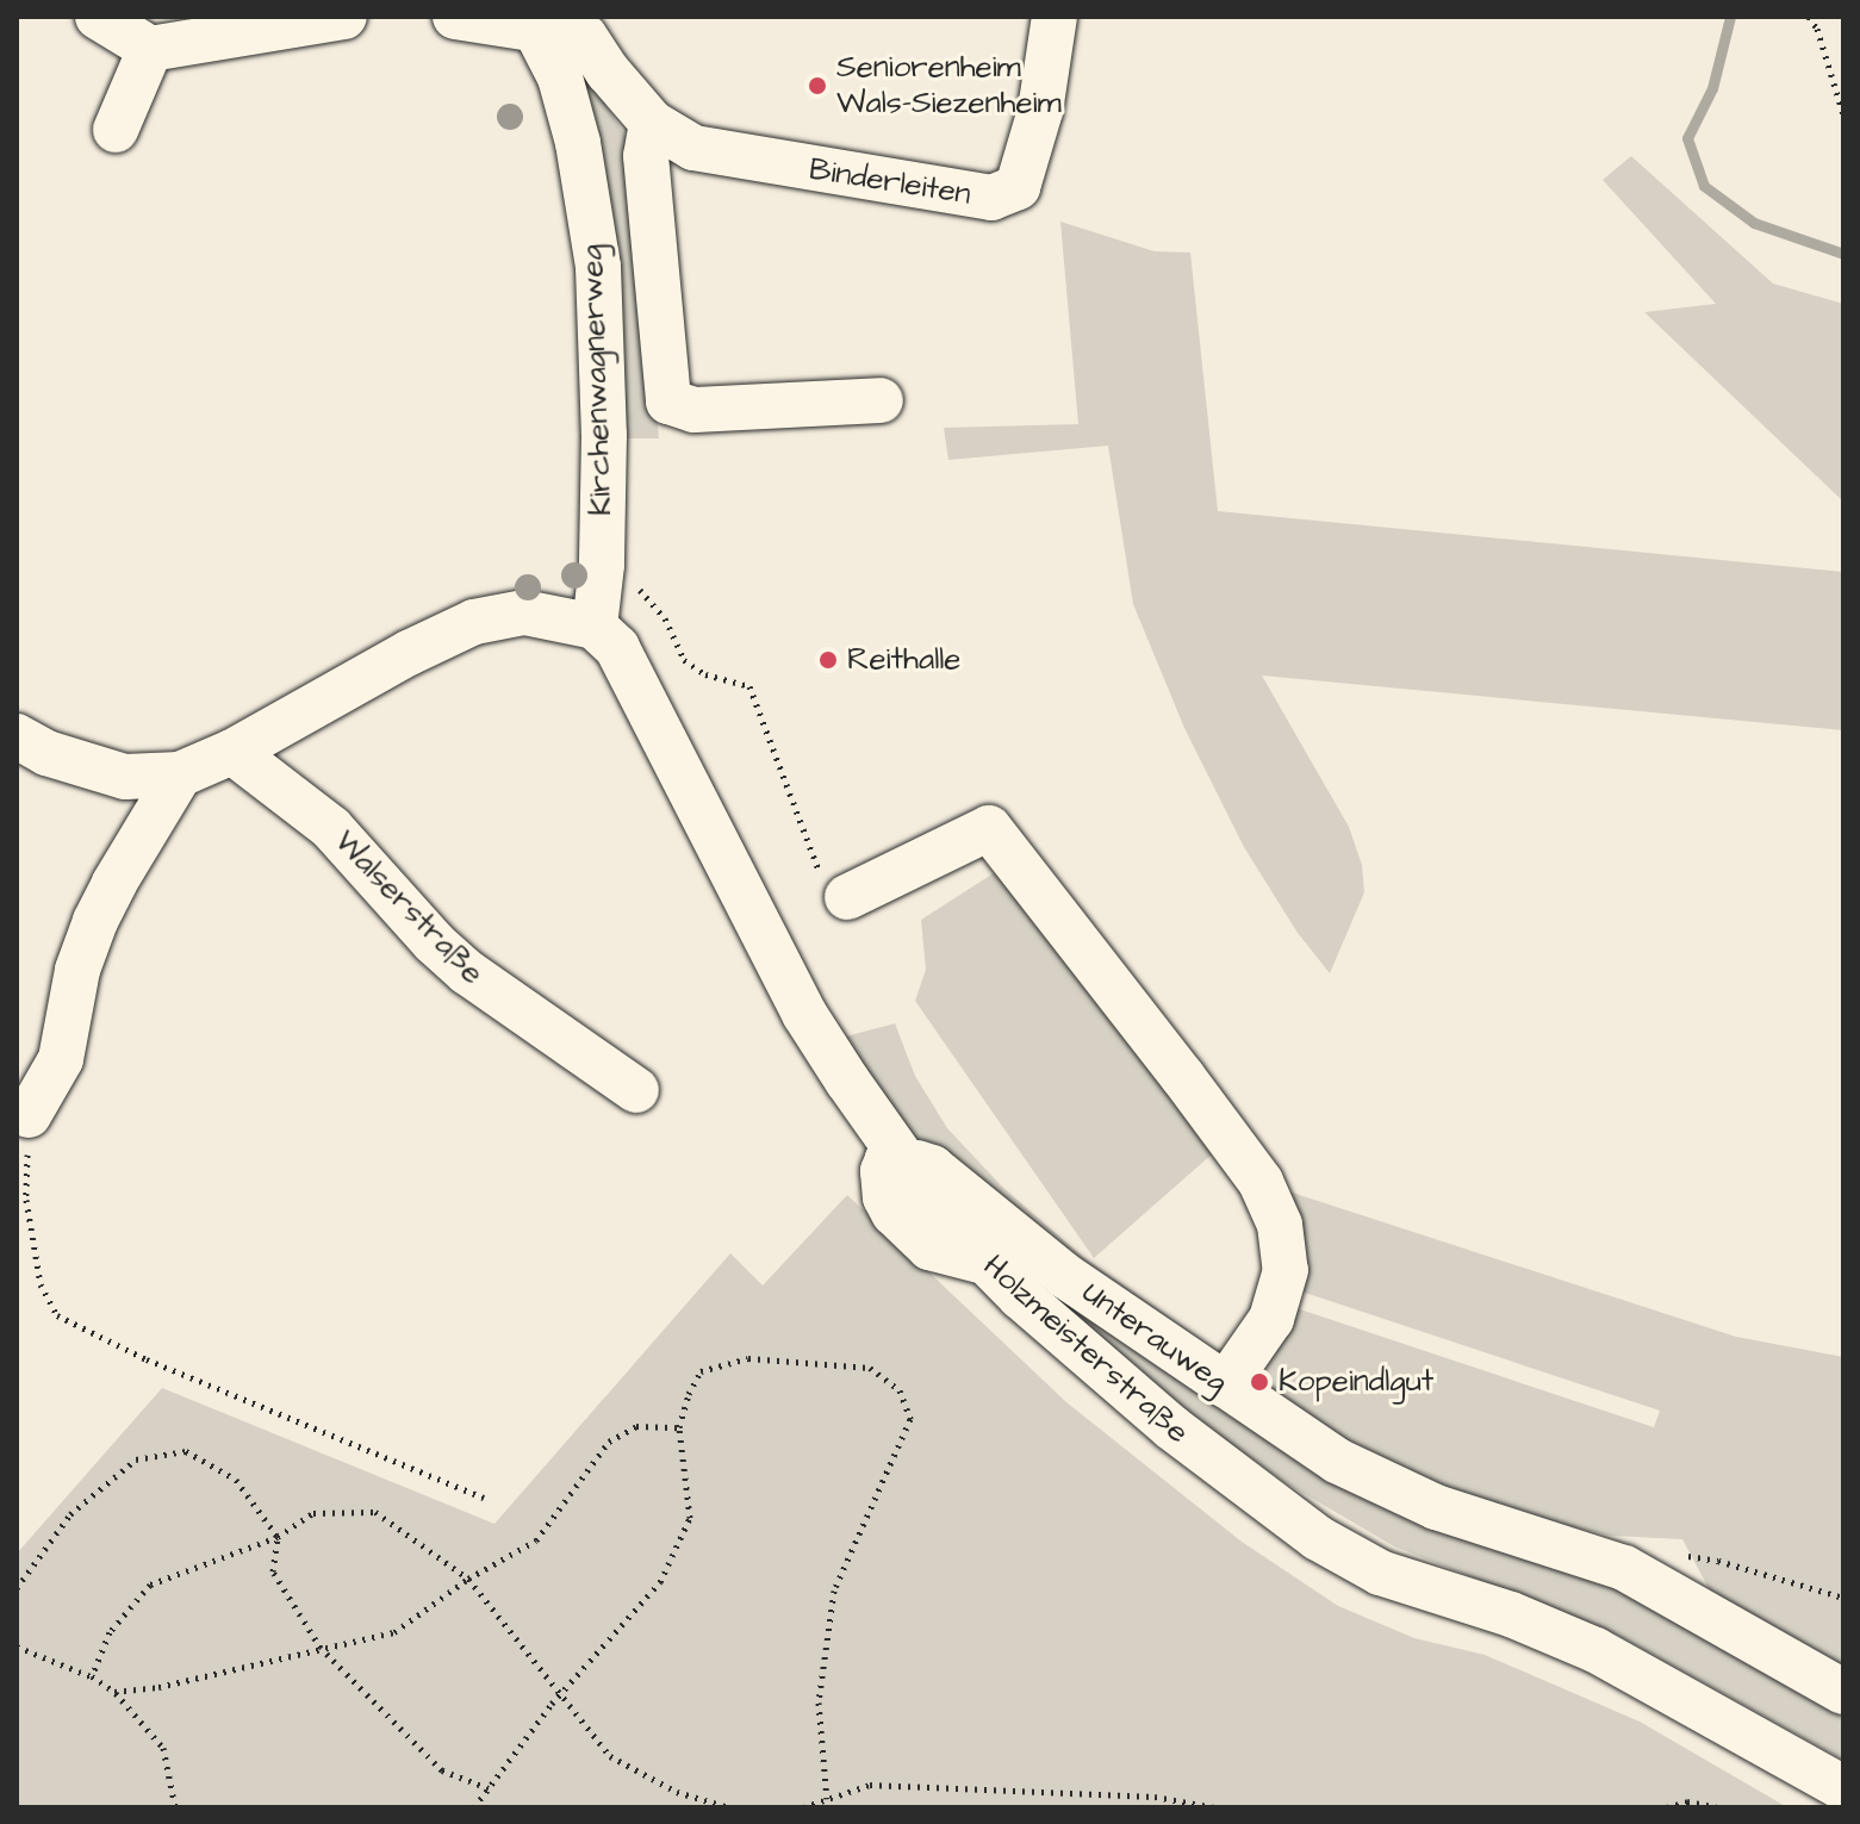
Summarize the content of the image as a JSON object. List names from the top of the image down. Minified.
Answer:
{"streets":{"street":["Binderleiten","Kirchenwagnerweg","Walserstraße","Unterauweg","Holzmeisterstraße"]},"crossings":[["Binderleiten","Kirchenwagnerweg"],["Unterauweg","Holzmeisterstraße"]],"places":["Seniorenheim Wals-Siezenheim","Reithalle","Kopeindlgut"]}
